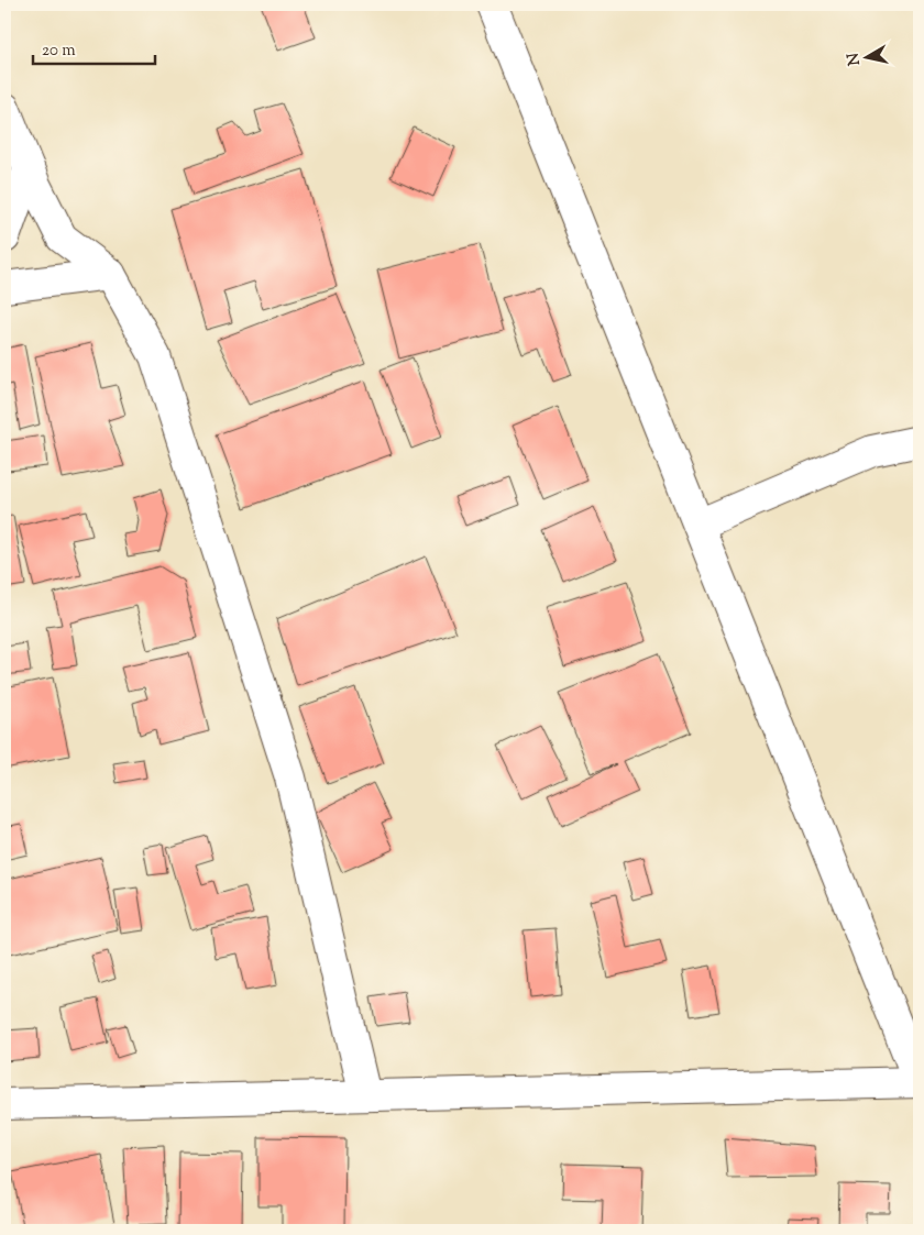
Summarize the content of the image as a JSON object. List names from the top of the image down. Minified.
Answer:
{"scale_bar":"20 m","north":"left"}
